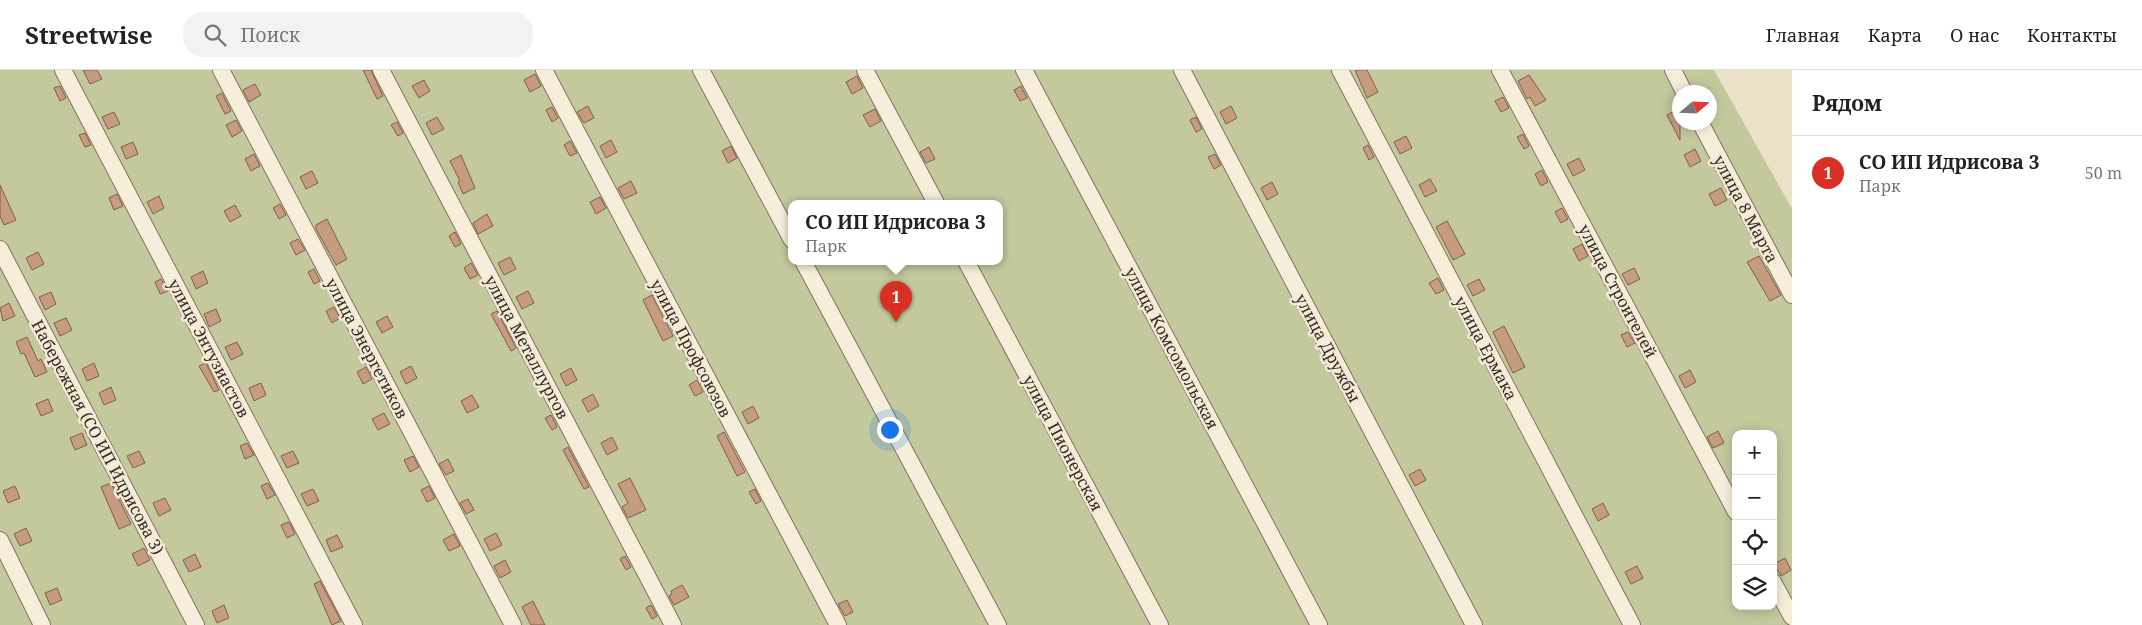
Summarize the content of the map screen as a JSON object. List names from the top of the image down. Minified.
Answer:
{"streets":{"street":["улица 8 Марта","улица Строителей","улица Металлургов","улица Энтузиастов","улица Энергетиков","улица Профсоюзов","улица Комсомольская","улица Дружбы","улица Ермака","Набережная (СО ИП Идрисова 3)","улица Пионерская"]},"north":"right","page":{"header":"Streetwise","search":"Поиск","nav":["Главная","Карта","О нас","Контакты"],"heading":"Рядом","list":[{"mark":"1","name":"СО ИП Идрисова 3","note":"Парк","value":"50 m"}],"popup":["СО ИП Идрисова 3","Парк"],"pins":"1","map_buttons":["+","−"]}}
